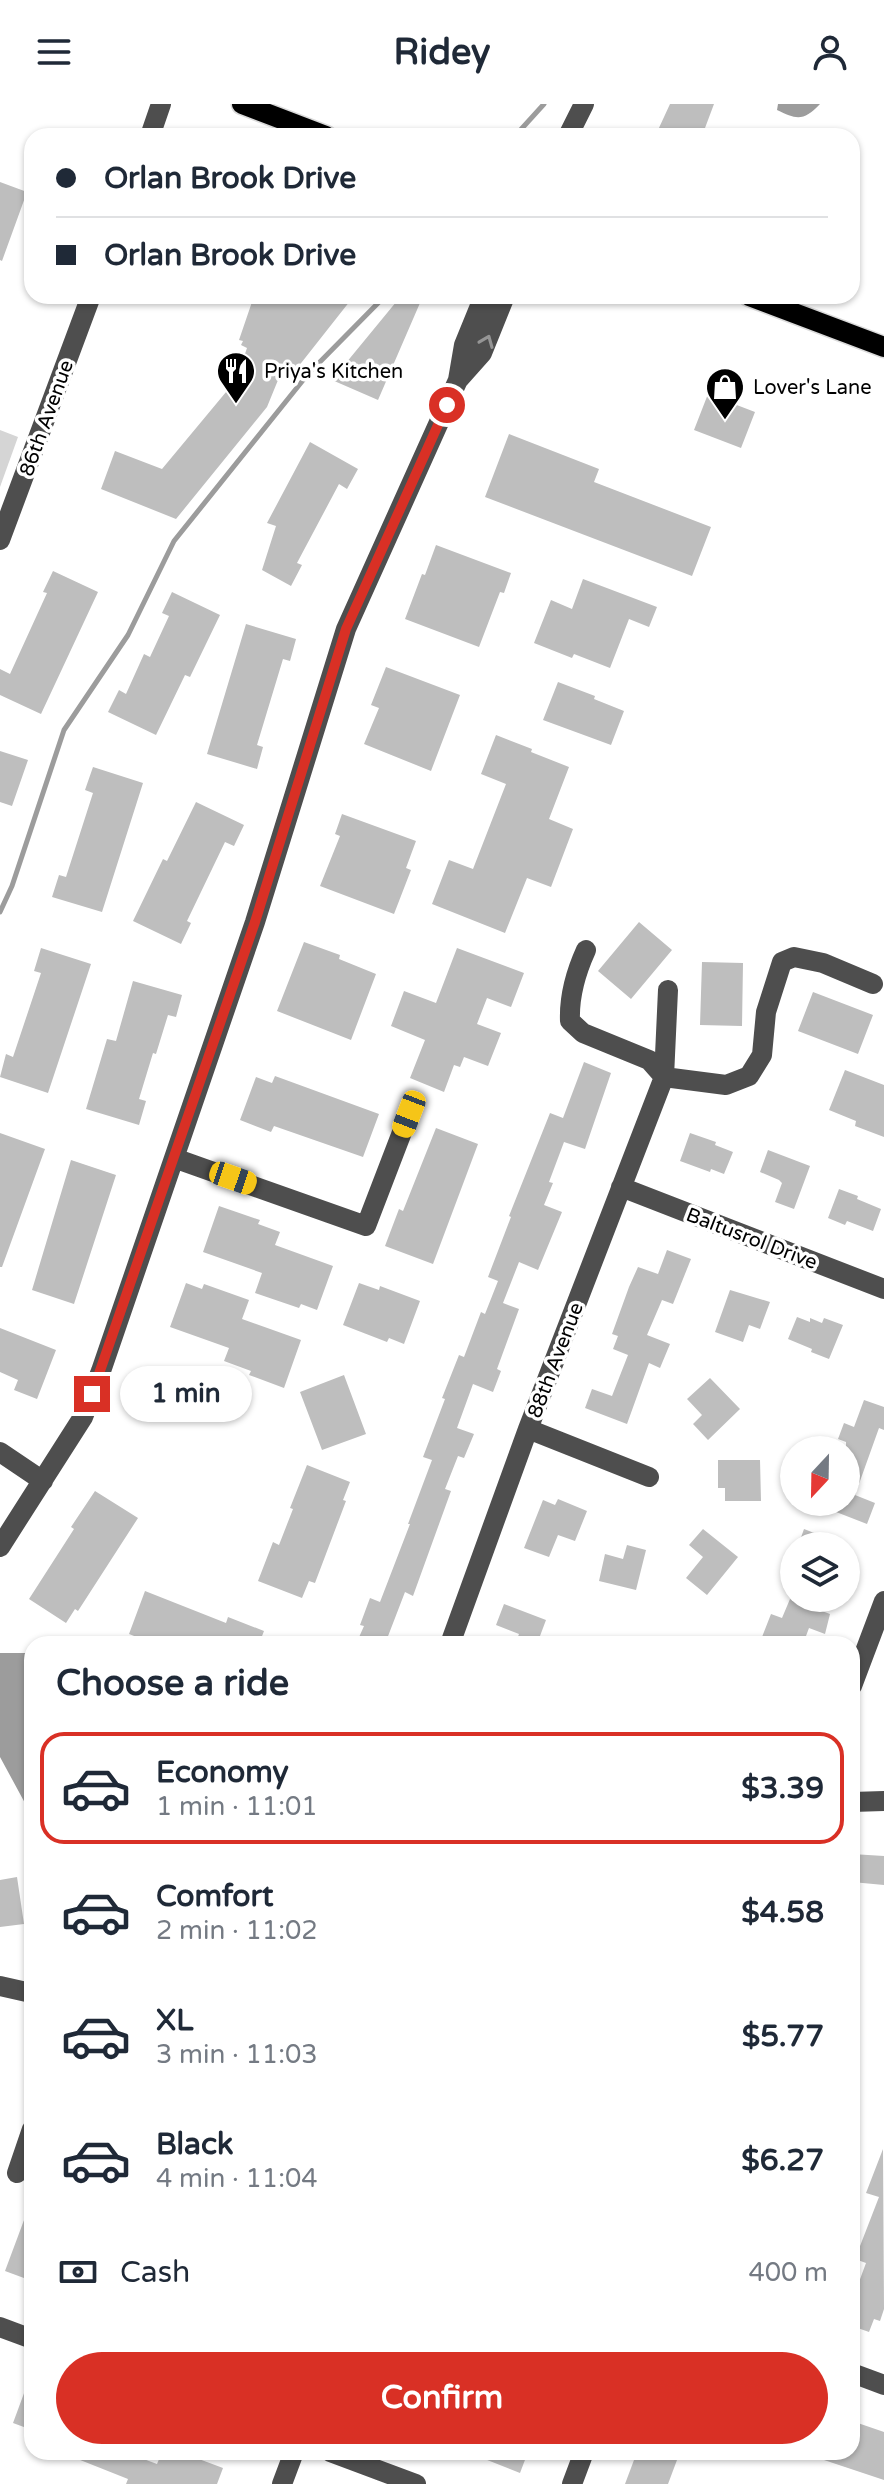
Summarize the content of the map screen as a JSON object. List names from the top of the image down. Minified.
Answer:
{"streets":{"street":["86th Avenue","Baltusrol Drive","88th Avenue"]},"crossings":[["Baltusrol Drive","88th Avenue"]],"places":{"restaurant":["Priya's Kitchen"],"shop":["Lover's Lane"]},"north":"bottom","page":{"header":"Ridey","banner":["Orlan Brook Drive","Orlan Brook Drive"],"bubble":"1 min","heading":"Choose a ride","list":[{"name":"Economy","note":"1 min · 11:01","value":"$3.39"},{"name":"Comfort","note":"2 min · 11:02","value":"$4.58"},{"name":"XL","note":"3 min · 11:03","value":"$5.77"},{"name":"Black","note":"4 min · 11:04","value":"$6.27"}],"pay":["Cash","400 m"],"buttons":"Confirm"}}
